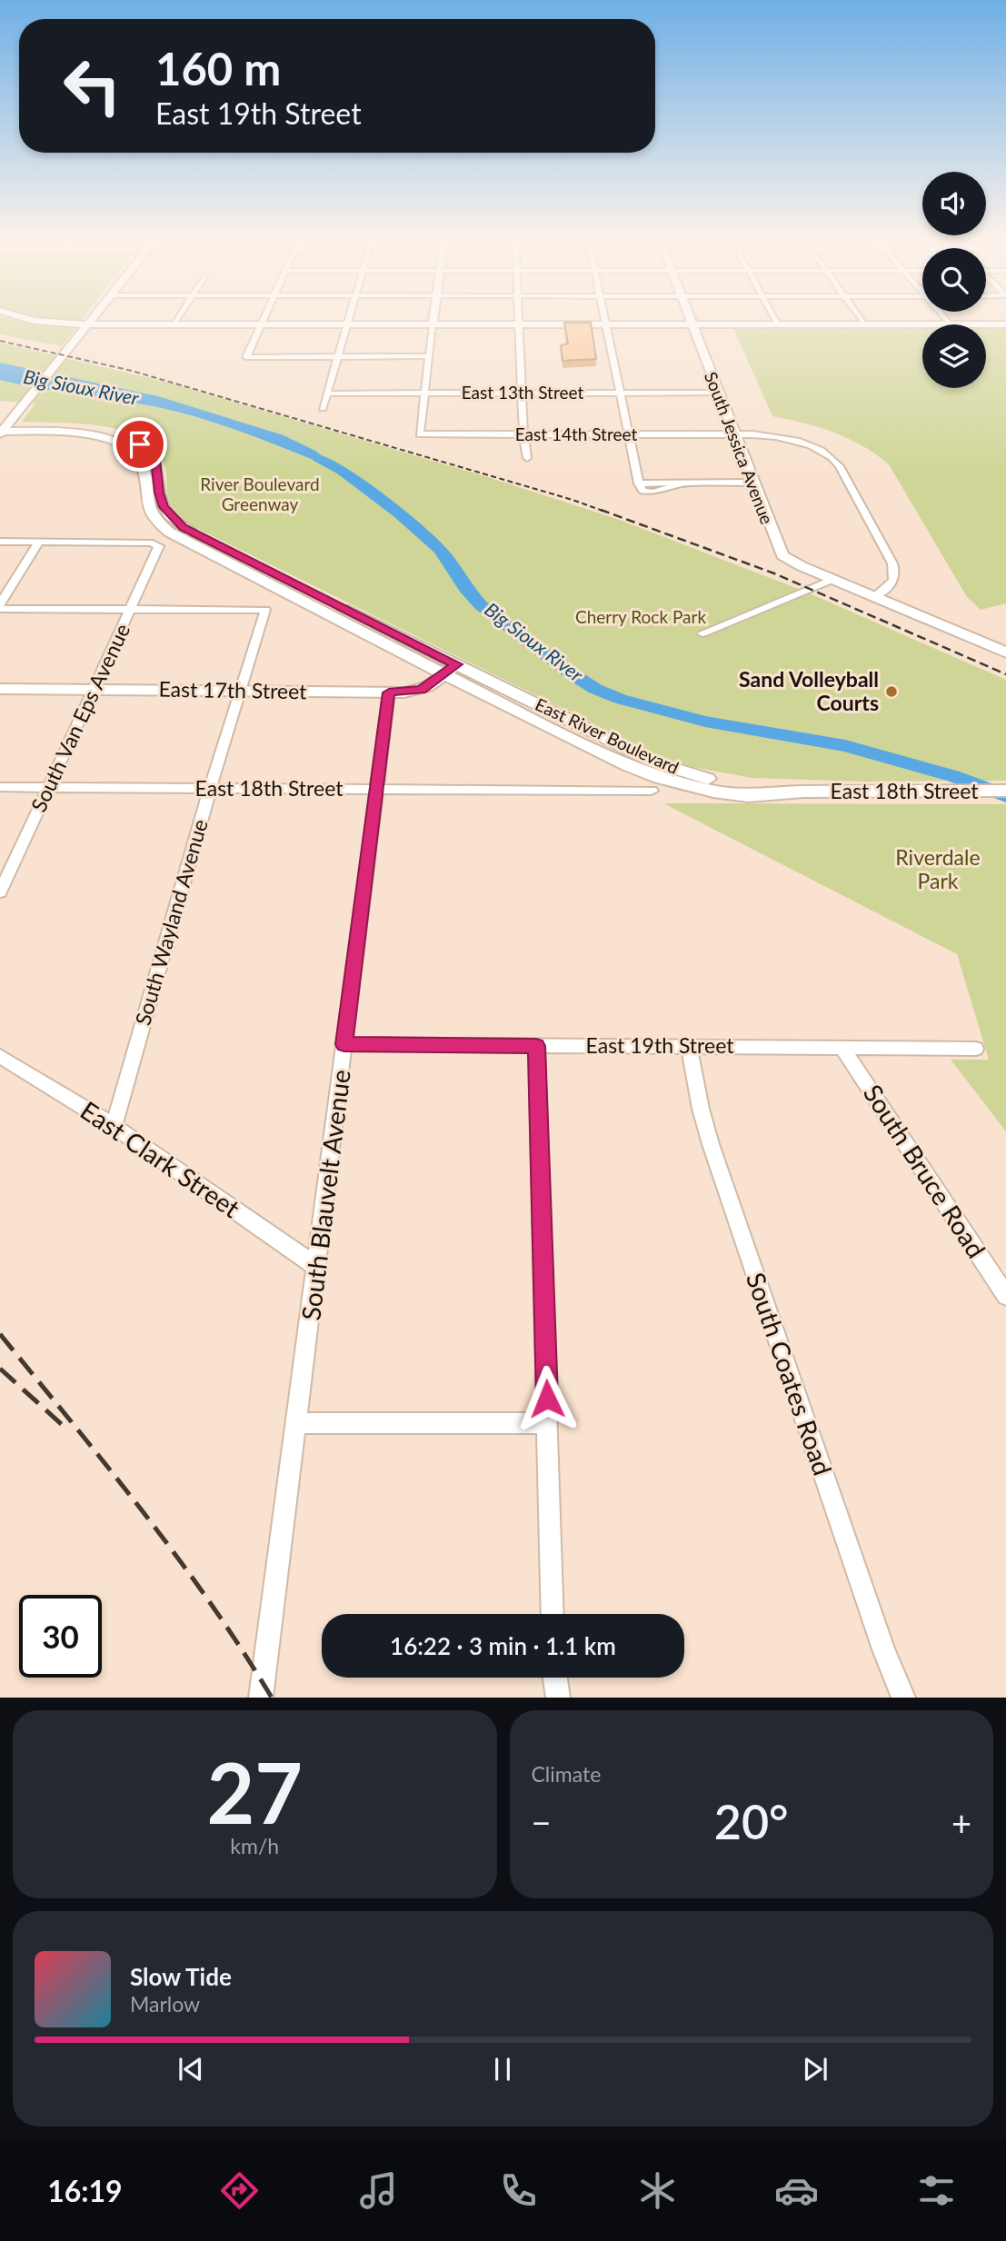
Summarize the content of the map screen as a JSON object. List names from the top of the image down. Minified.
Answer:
{"streets":{"street":["East 13th Street","East 14th Street","South Jessica Avenue","East 17th Street","South Van Eps Avenue","East River Boulevard","East 18th Street","South Wayland Avenue","East 19th Street","East Clark Street","South Bruce Road","South Blauvelt Avenue","South Coates Road"]},"crossings":[["East 13th Street","East 14th Street"],["East 13th Street","South Jessica Avenue"],["East 14th Street","South Jessica Avenue"],["East 17th Street","South Van Eps Avenue"],["East 17th Street","East River Boulevard"],["East 17th Street","South Wayland Avenue"],["East 17th Street","South Blauvelt Avenue"],["South Van Eps Avenue","East 18th Street"],["South Van Eps Avenue","South Wayland Avenue"],["East River Boulevard","East 18th Street"],["East 18th Street","South Wayland Avenue"],["East 18th Street","South Blauvelt Avenue"],["South Wayland Avenue","East Clark Street"],["East 19th Street","South Bruce Road"],["East 19th Street","South Blauvelt Avenue"],["East 19th Street","South Coates Road"],["East Clark Street","South Blauvelt Avenue"]],"water":["Big Sioux River"],"parks":["River Boulevard Greenway","Cherry Rock Park","Riverdale Park"],"places":["Sand Volleyball Courts"],"page":{"turn":["160 m","East 19th Street"],"limit":"30","trip":"16:22 · 3 min · 1.1 km","tile":[["27","km/h"],"Climate"],"heat":["−","20°","+"],"song":["Slow Tide","Marlow"],"tabs":"16:19"}}
